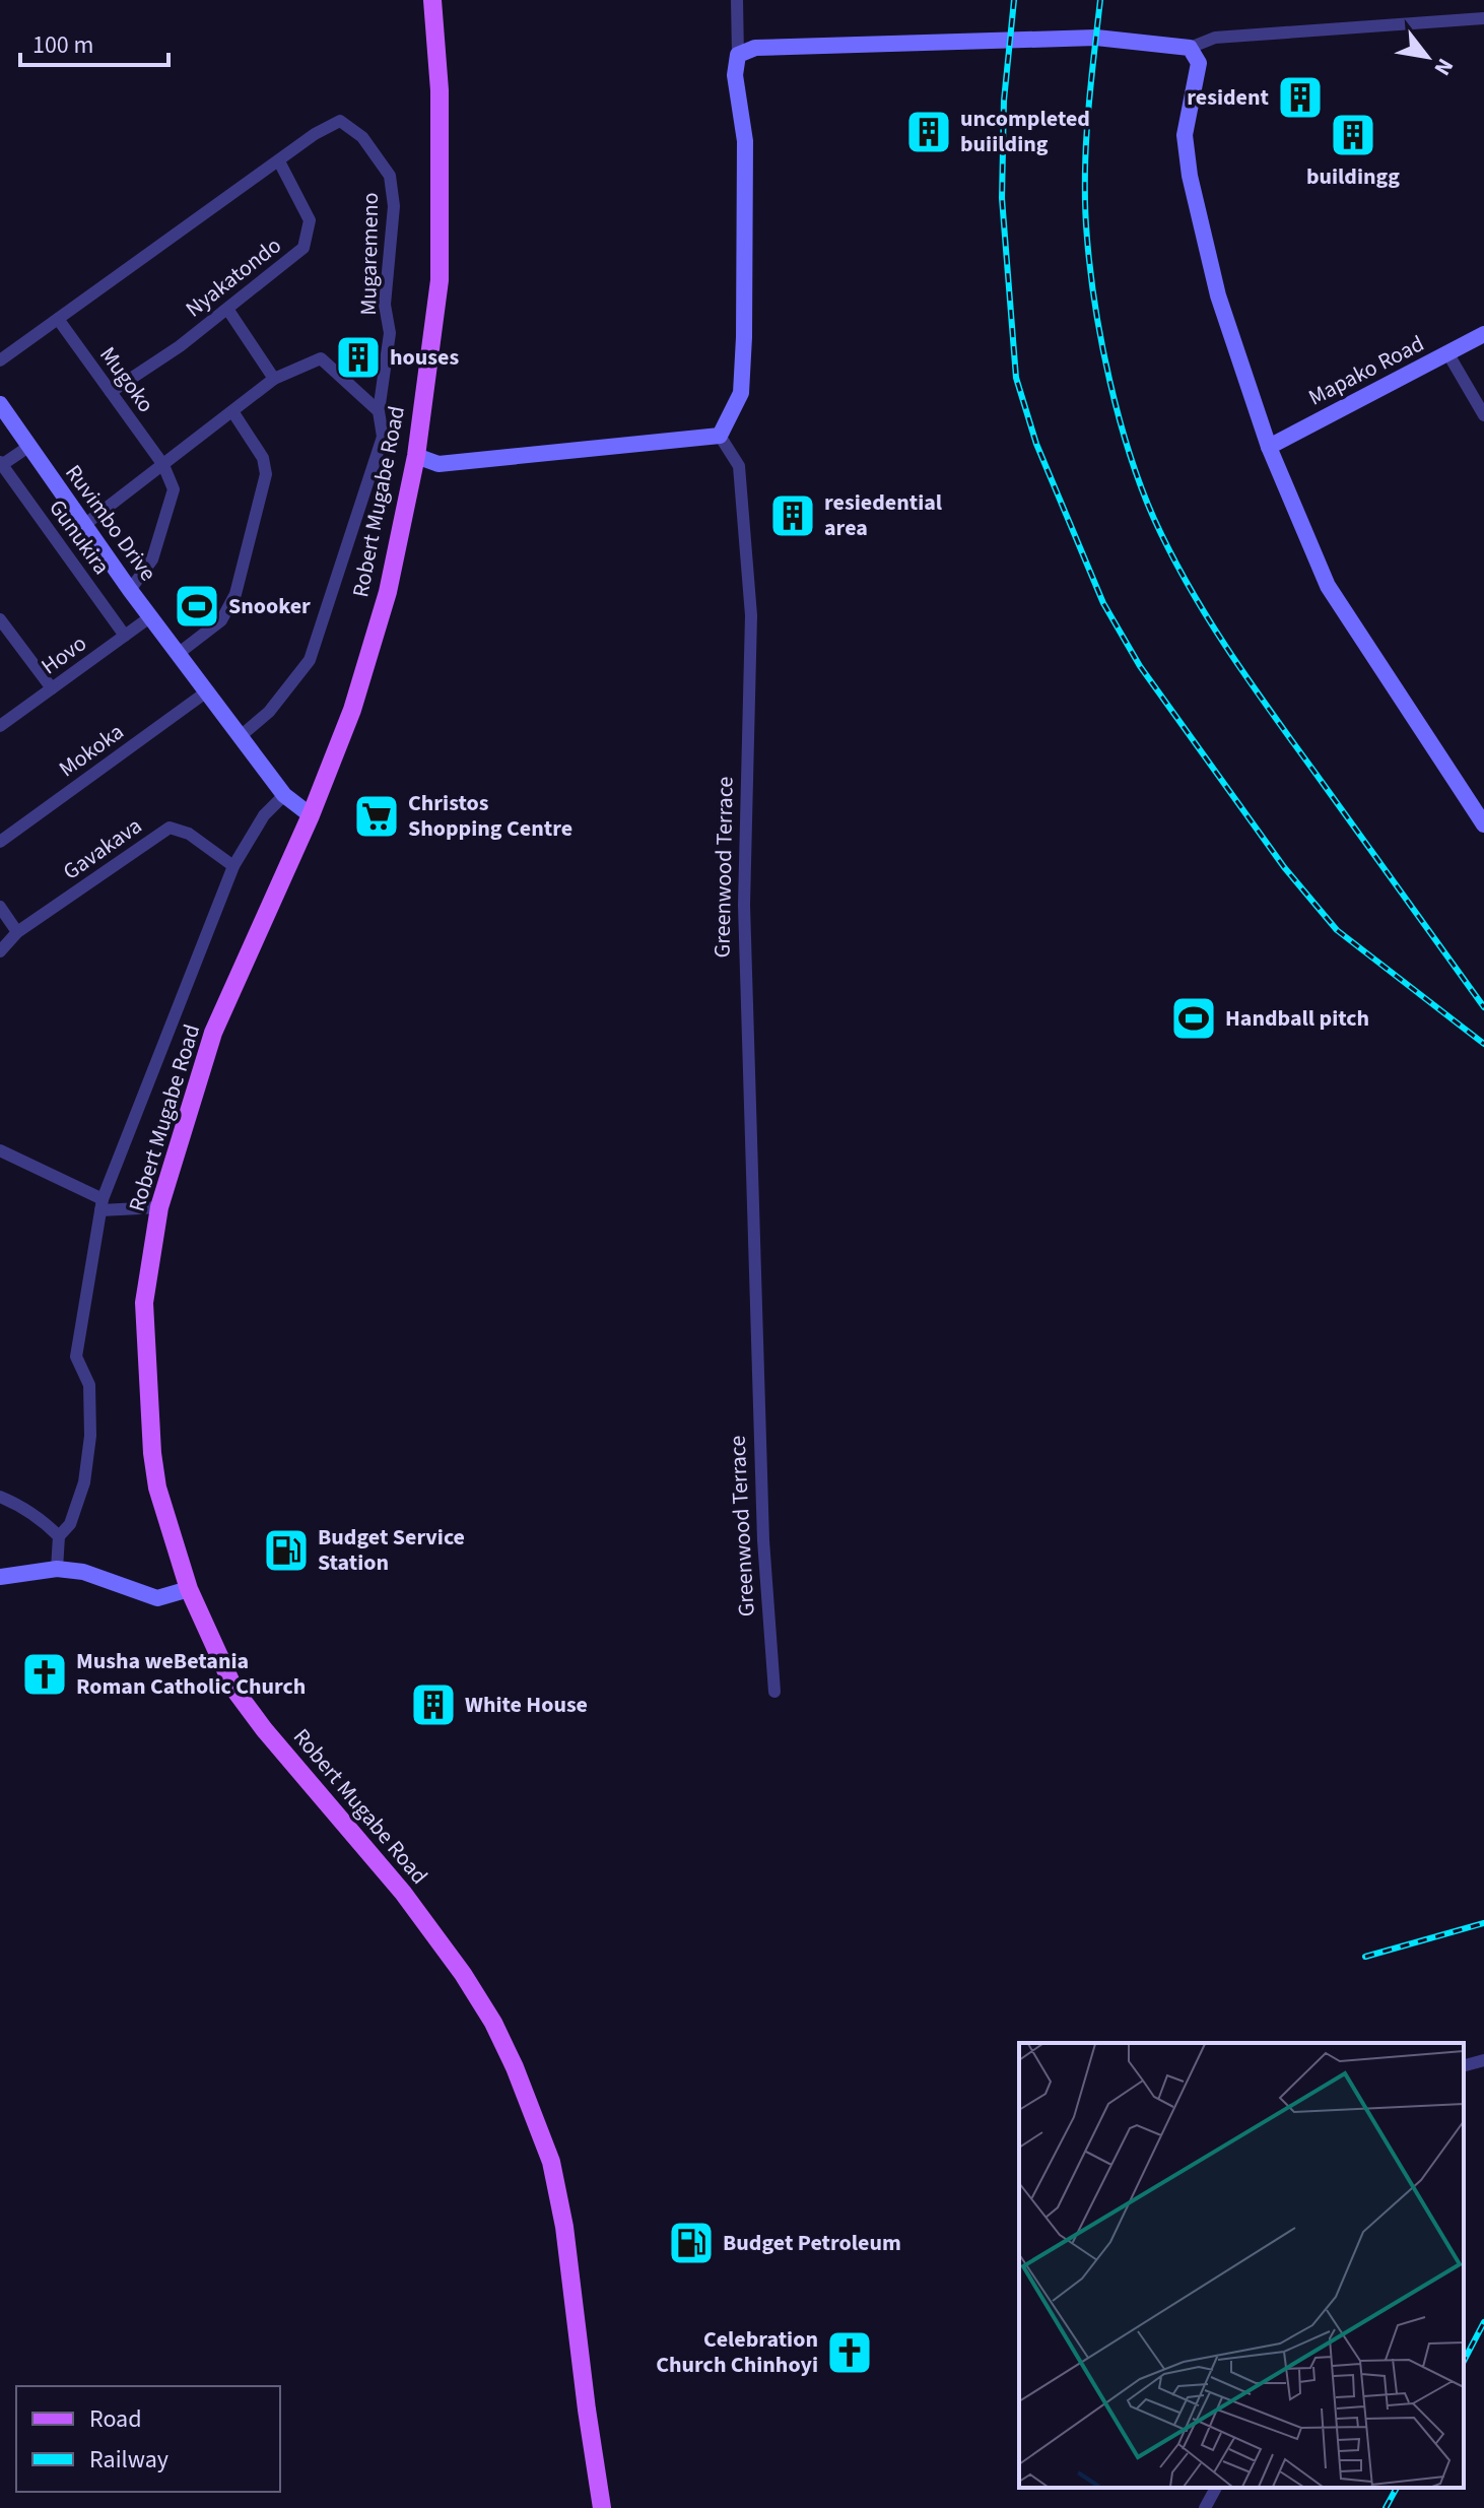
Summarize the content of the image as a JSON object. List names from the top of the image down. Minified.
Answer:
{"streets":{"main road":["Robert Mugabe Road"],"street":["Mugaremeno","Nyakatondo","Mapako Road","Mugoko","Ruvimbo Drive","Gunukira","Hovo","Mokoka","Gavakava","Greenwood Terrace"]},"crossings":[["Mugaremeno","Nyakatondo"],["Mugaremeno","Mugoko"],["Mugaremeno","Ruvimbo Drive"],["Nyakatondo","Mugoko"],["Robert Mugabe Road","Ruvimbo Drive"],["Ruvimbo Drive","Hovo"],["Ruvimbo Drive","Mokoka"],["Gunukira","Hovo"]],"places":{"building":["resident","uncompleted buiilding","buildingg","houses","resiedential area","White House"],"sports":["Snooker","Handball pitch"],"supermarket":["Christos Shopping Centre"],"fuel station":["Budget Service Station","Budget Petroleum"],"church":["Musha weBetania Roman Catholic Church","Celebration Church Chinhoyi"]},"legend":["Road","Railway"],"scale_bar":"100 m","north":"bottom right"}
